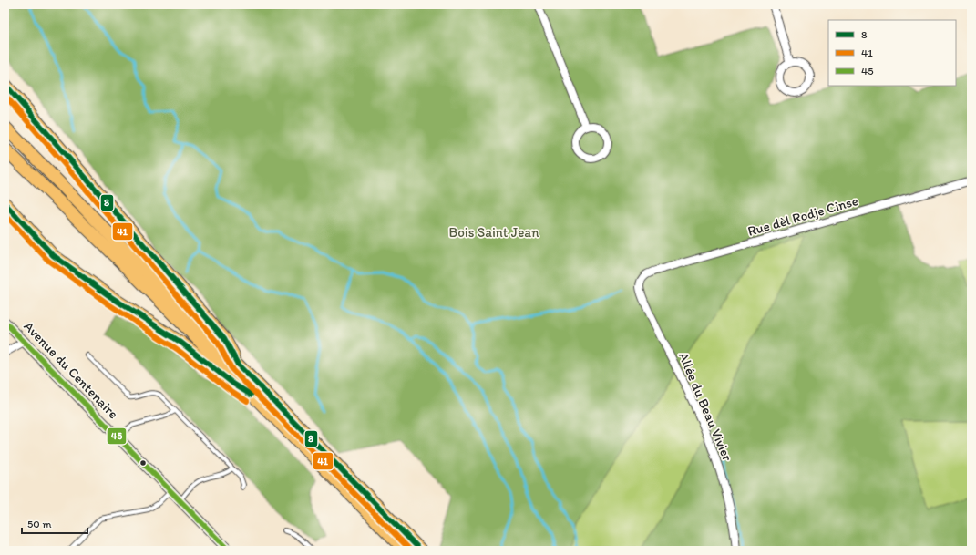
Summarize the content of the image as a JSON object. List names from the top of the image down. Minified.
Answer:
{"streets":{"street":["Rue dèl Rodje Cinse","Avenue du Centenaire","Allée du Beau Vivier"]},"crossings":[["Rue dèl Rodje Cinse","Allée du Beau Vivier"]],"parks":["Bois Saint Jean"],"lines":["transit line 8","transit line 41","transit line 45"],"legend":["8","41","45"],"scale_bar":"50 m"}
